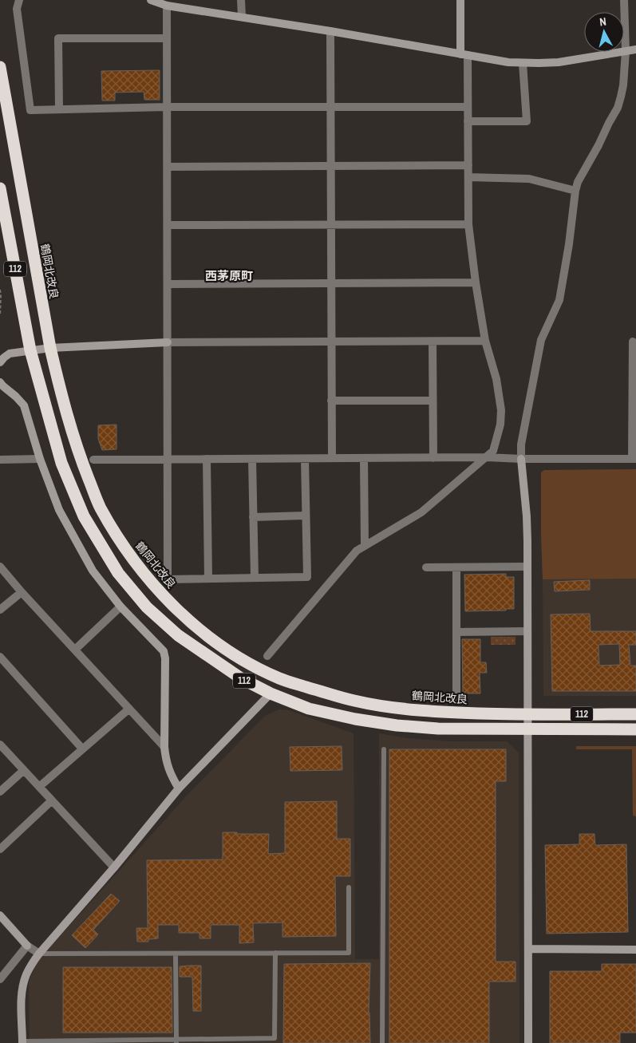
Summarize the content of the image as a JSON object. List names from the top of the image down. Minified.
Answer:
{"streets":{"highway":["112","鶴岡北改良"]},"districts":["西茅原町"],"north":"top"}
